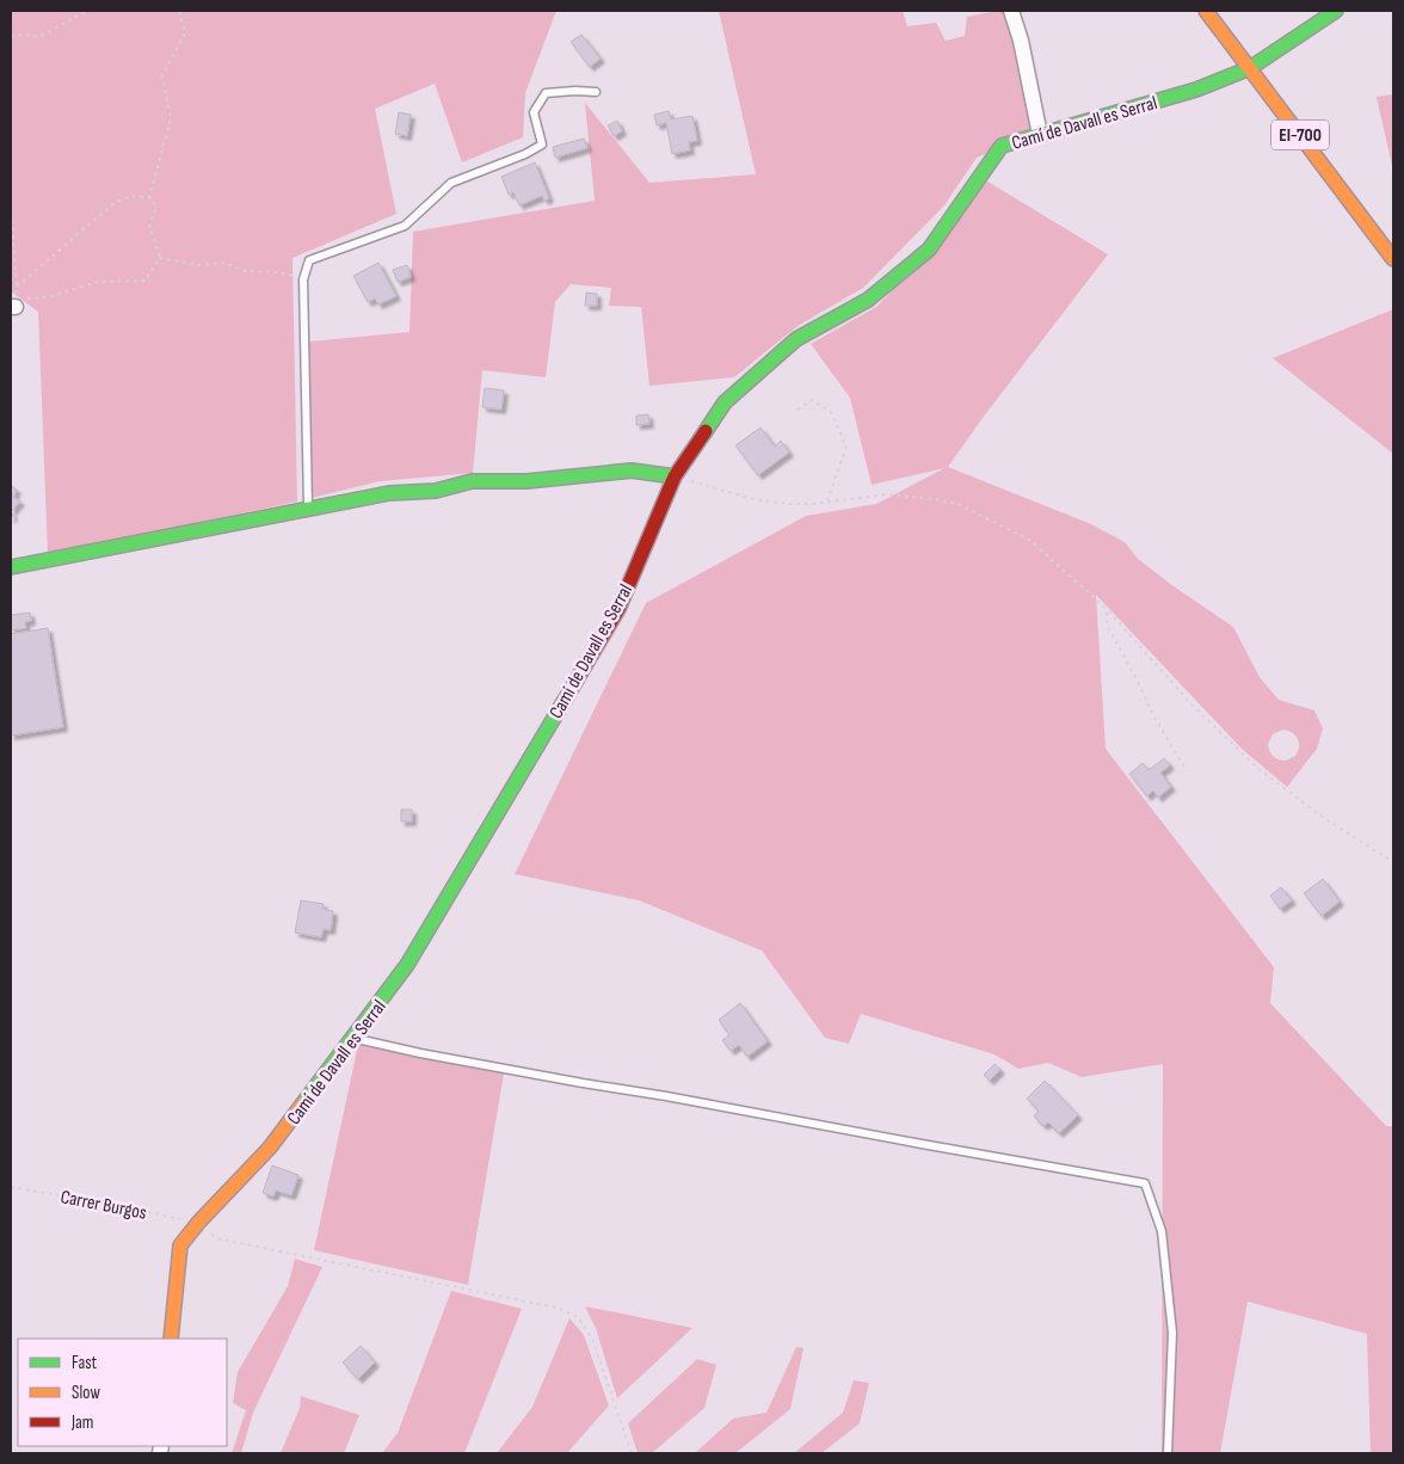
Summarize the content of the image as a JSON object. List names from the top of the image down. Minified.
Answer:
{"streets":{"street":["Camí de Davall es Serral","EI-700"],"path":["Carrer Burgos"]},"crossings":[["Camí de Davall es Serral","EI-700"],["Camí de Davall es Serral","Carrer Burgos"]],"legend":["Fast","Slow","Jam"]}
